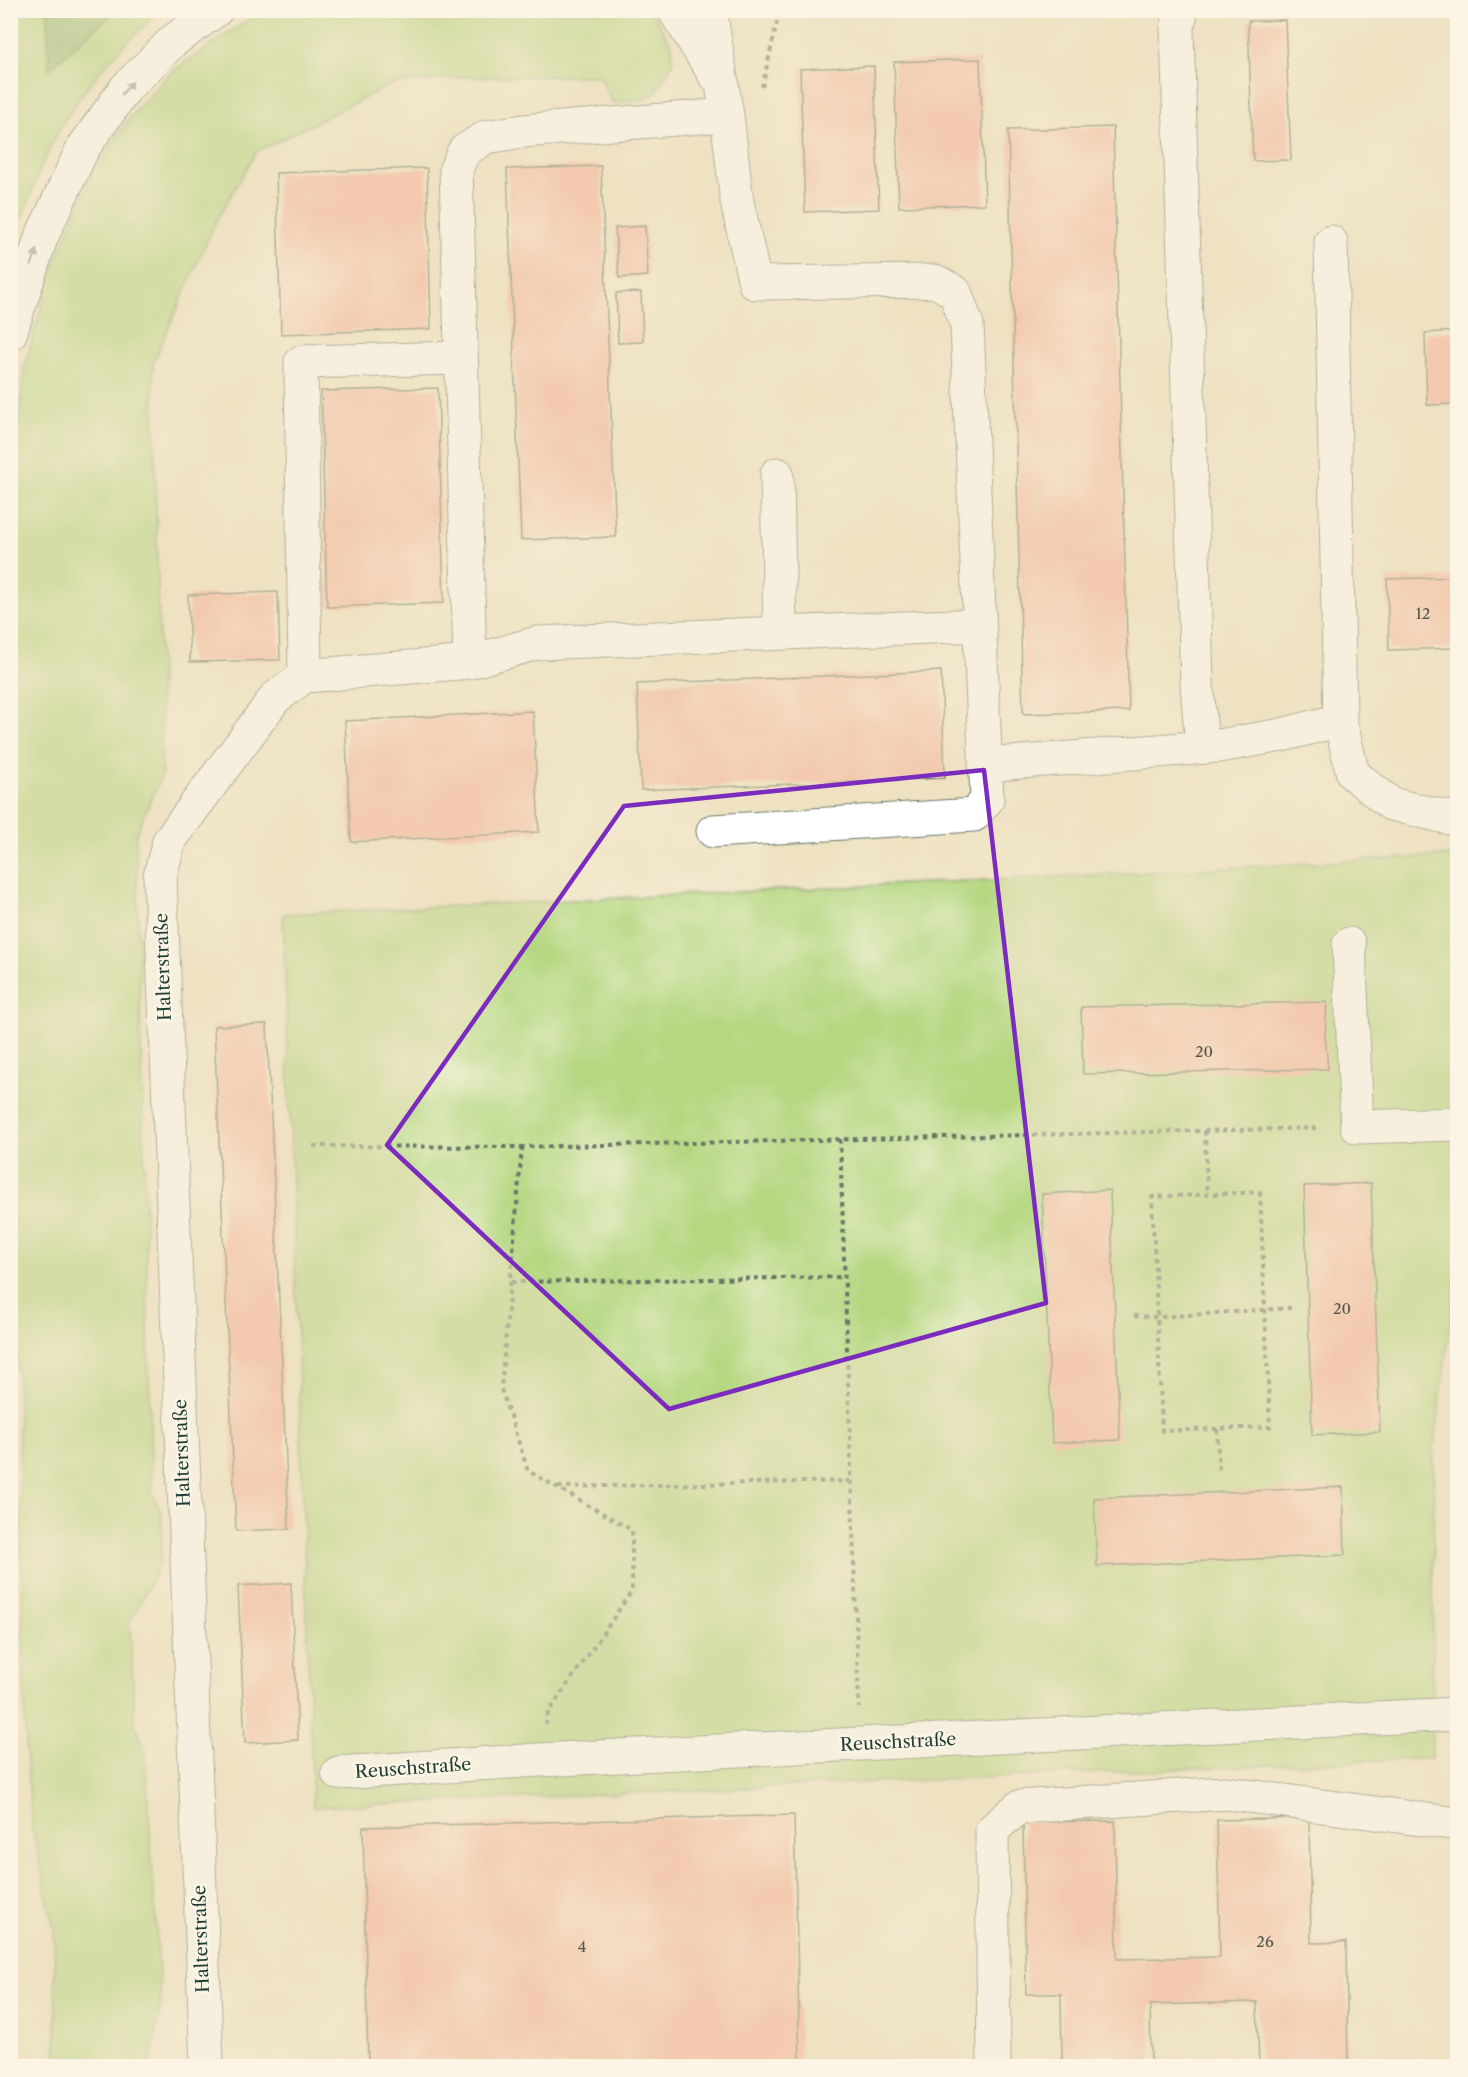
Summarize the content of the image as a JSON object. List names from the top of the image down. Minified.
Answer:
{"streets":{"main road":["Halterstraße","Reuschstraße"]},"house_numbers":["12","20","20","26","4"]}
